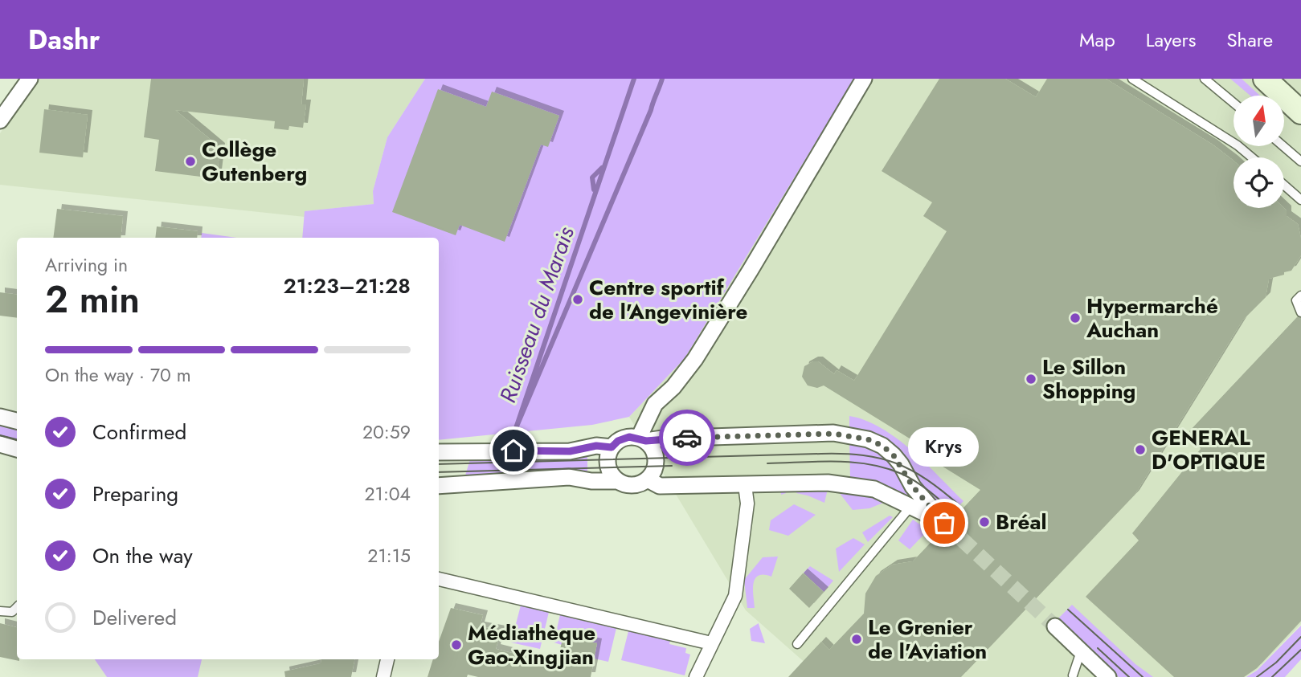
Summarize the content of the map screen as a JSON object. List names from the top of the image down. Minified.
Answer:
{"water":["Ruisseau du Marais"],"places":["Collège Gutenberg","Centre sportif de l'Angevinière","Hypermarché Auchan","Le Sillon Shopping","GENERAL D'OPTIQUE","Bréal","Krys","Le Grenier de l'Aviation","Médiathèque Gao-Xingjian"],"north":"top","page":{"header":"Dashr","nav":["Map","Layers","Share"],"heading":["2 min","Arriving in","21:23–21:28"],"bar":"On the way · 70 m","list":[["Confirmed","20:59"],["Preparing","21:04"],["On the way","21:15"],"Delivered"],"bubble":"Krys"}}
